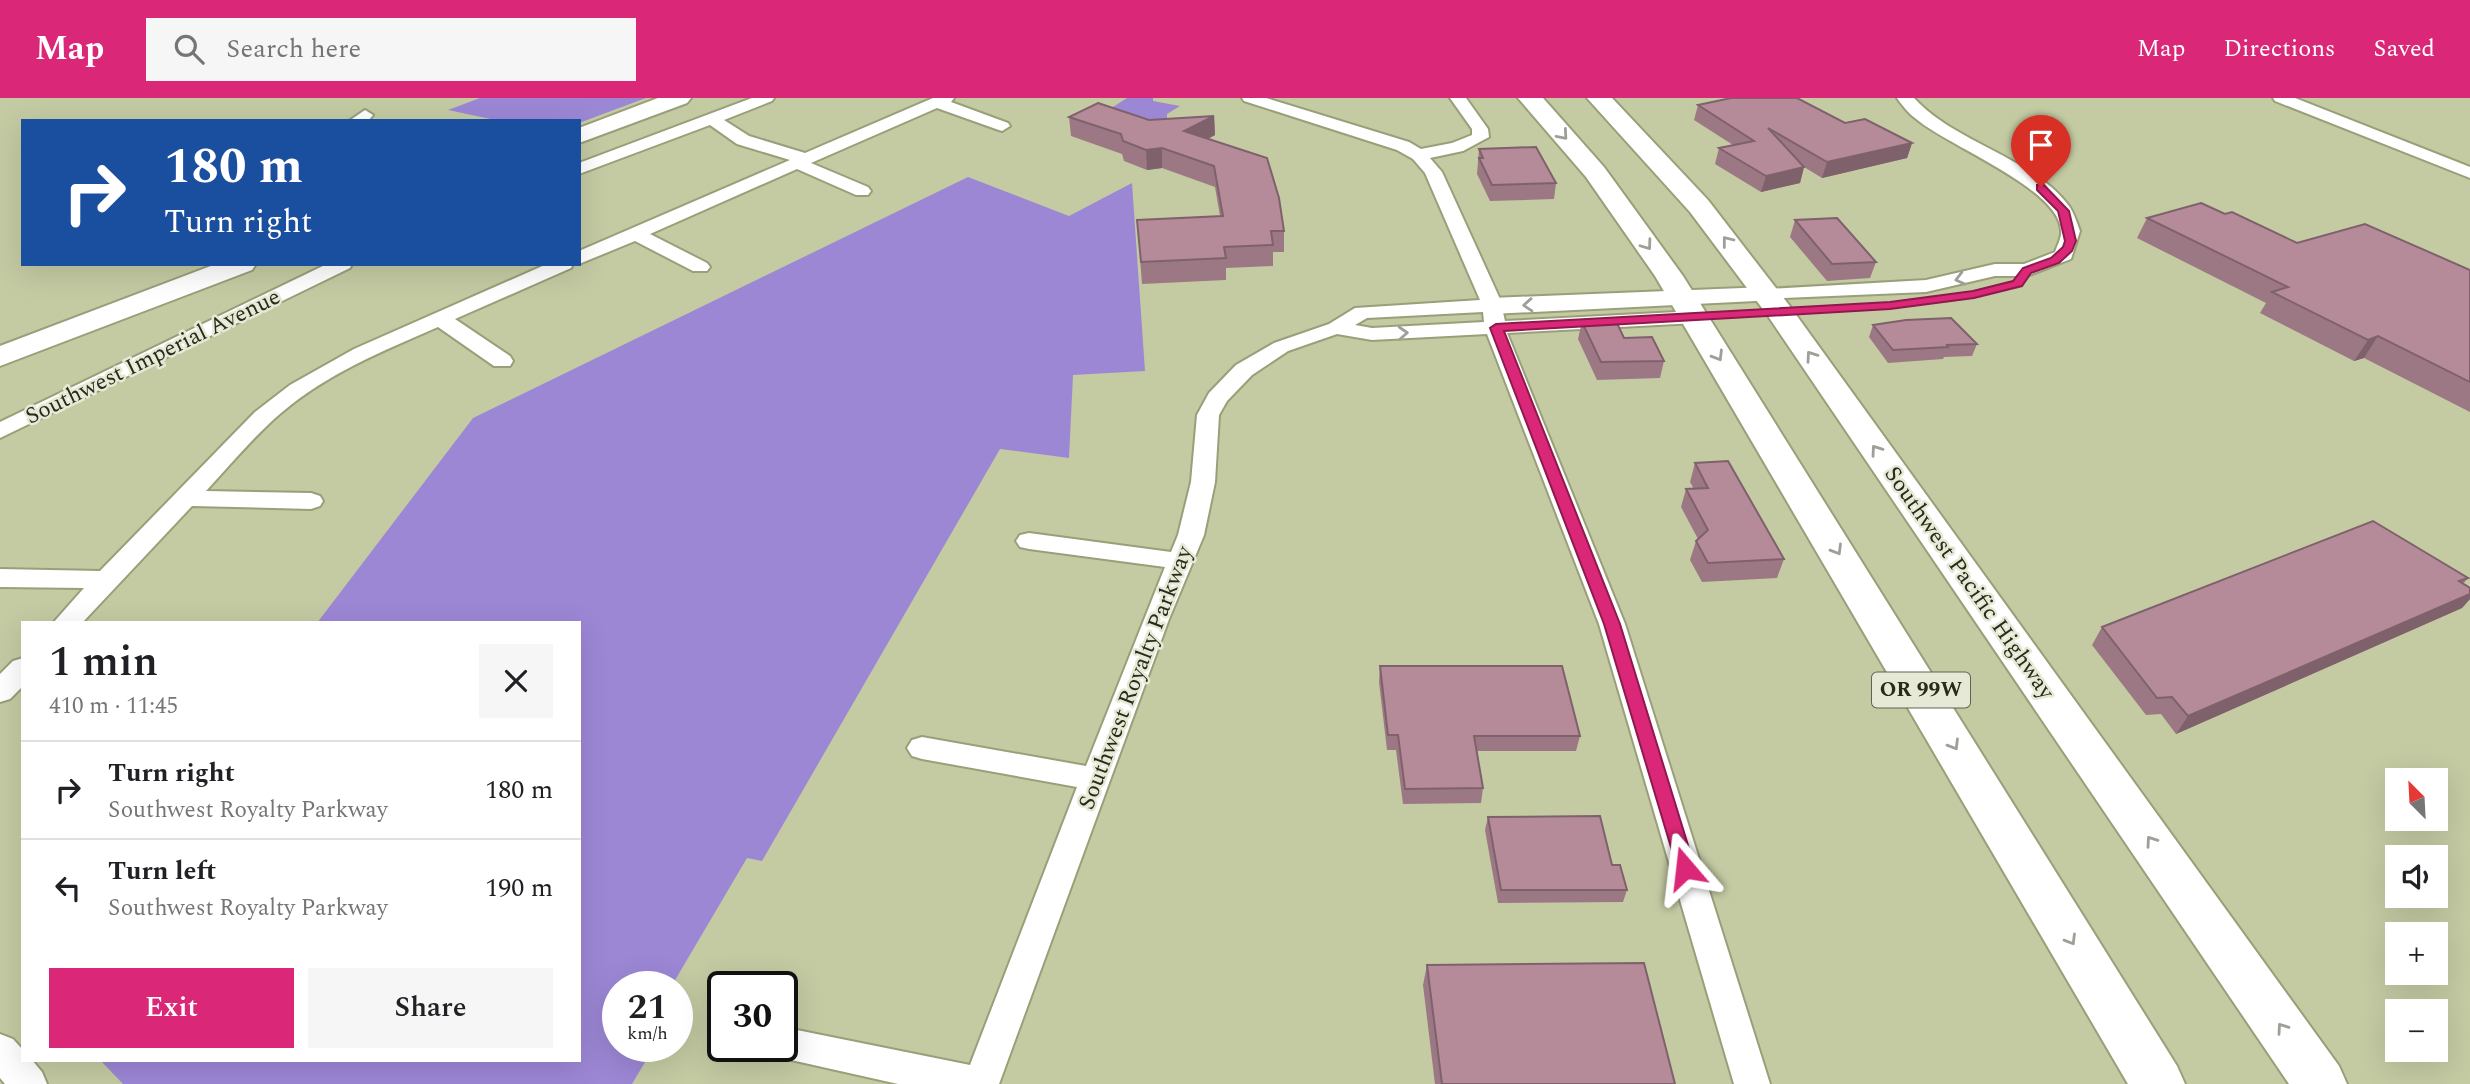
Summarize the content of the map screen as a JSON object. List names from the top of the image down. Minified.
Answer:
{"streets":{"main road":["Southwest Pacific Highway","OR 99W"],"street":["Southwest Imperial Avenue","Southwest Royalty Parkway"]},"crossings":[["Southwest Pacific Highway","Southwest Royalty Parkway"],["Southwest Royalty Parkway","OR 99W"]],"north":"top left","page":{"header":"Map","search":"Search here","nav":["Map","Directions","Saved"],"turn":["180 m","Turn right"],"heading":["1 min","410 m · 11:45"],"list":[{"name":"Turn right","note":"Southwest Royalty Parkway","value":"180 m"},{"name":"Turn left","note":"Southwest Royalty Parkway","value":"190 m"}],"map_buttons":["+","−"],"buttons":["Exit","Share"],"speed":"21 km/h","limit":"30"}}
